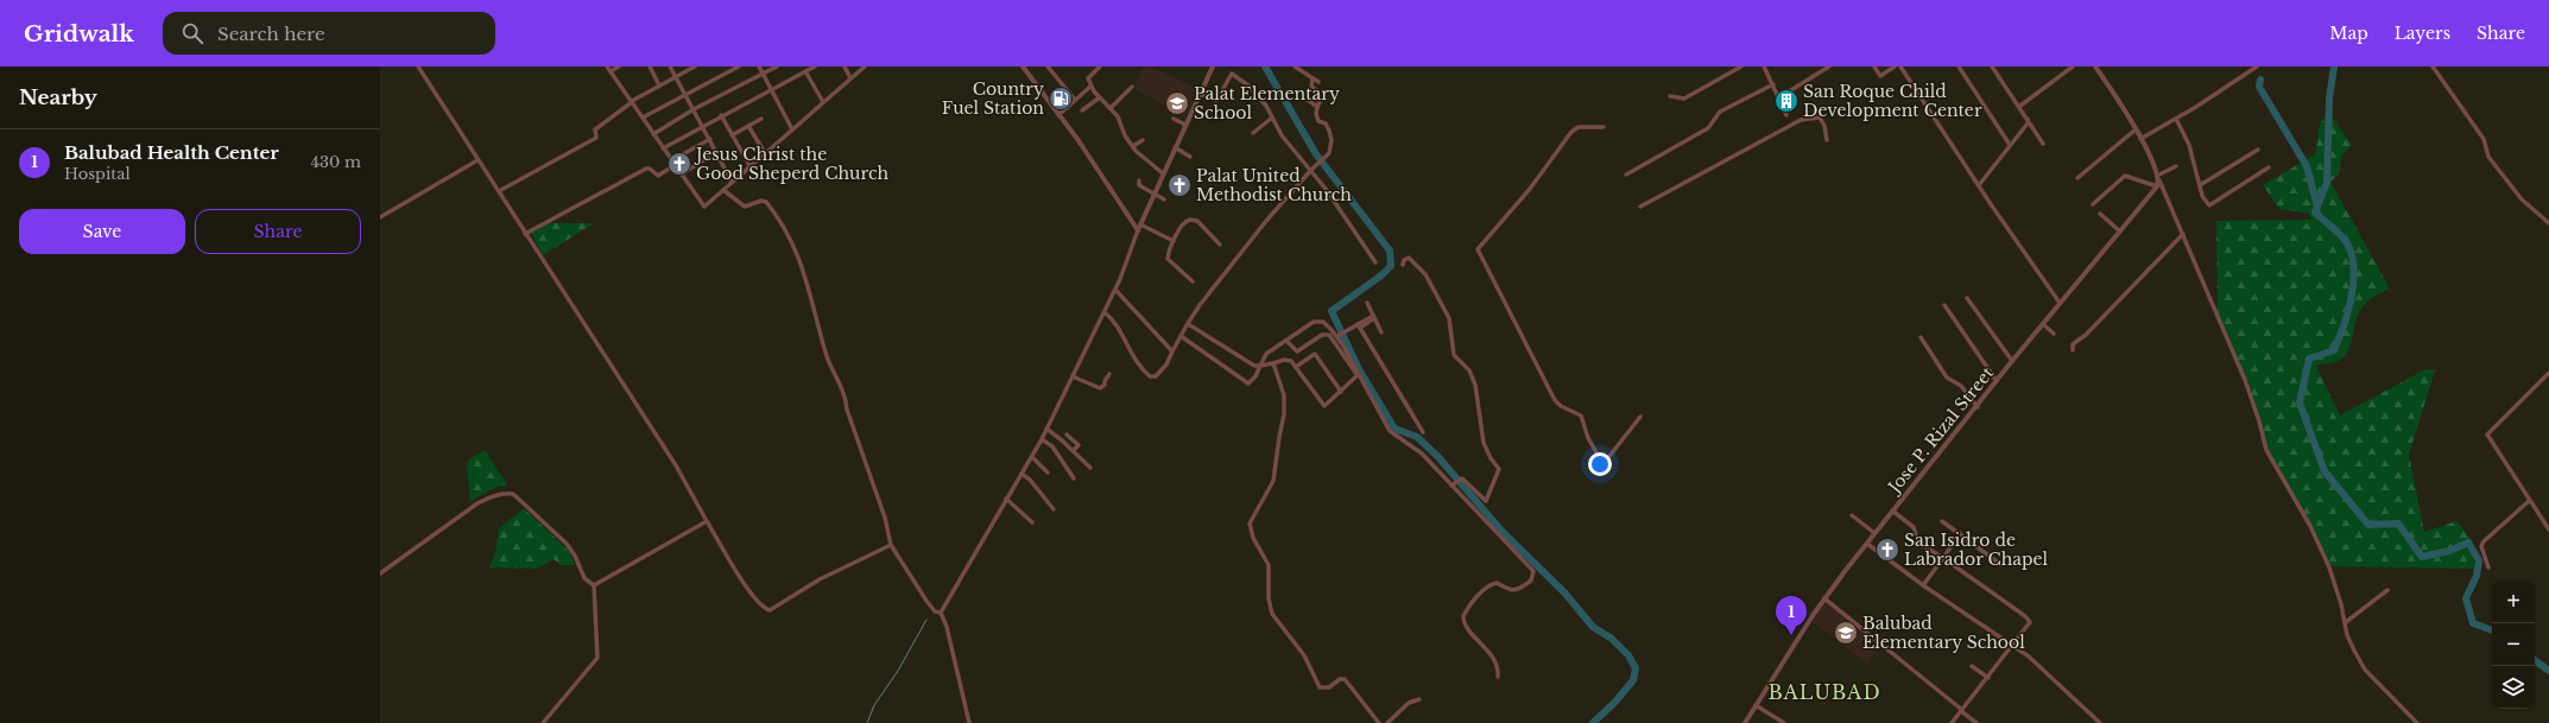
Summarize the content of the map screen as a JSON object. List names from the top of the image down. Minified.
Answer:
{"streets":{"street":["Jose P. Rizal Street"]},"districts":["BALUBAD"],"places":{"fuel station":["Country Fuel Station"],"building":["San Roque Child Development Center"],"school or university":["Palat Elementary School","Balubad Elementary School"],"church":["Jesus Christ the Good Sheperd Church","Palat United Methodist Church","San Isidro de Labrador Chapel"]},"page":{"header":"Gridwalk","search":"Search here","nav":["Map","Layers","Share"],"heading":"Nearby","list":[{"mark":"1","name":"Balubad Health Center","note":"Hospital","value":"430 m"}],"buttons":["Save","Share"],"map_buttons":["+","−"],"pins":"1"}}
